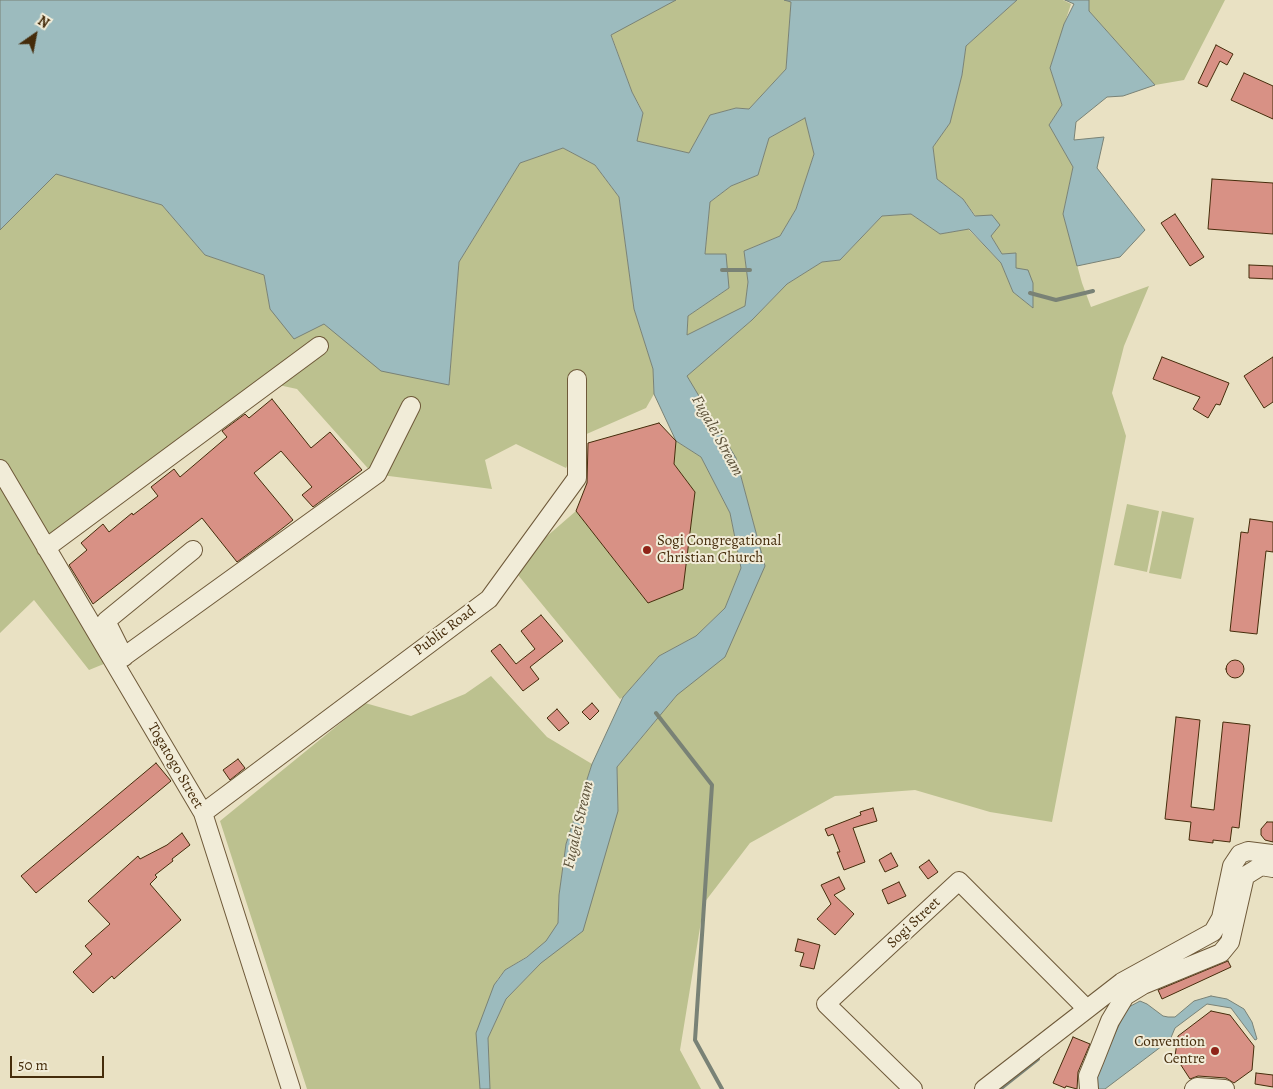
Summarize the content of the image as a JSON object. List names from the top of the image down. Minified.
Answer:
{"streets":{"street":["Public Road","Togatogo Street","Sogi Street"]},"crossings":[["Public Road","Togatogo Street"]],"water":["Fugalei Stream"],"places":["Sogi Congregational Christian Church","Convention Centre"],"scale_bar":"50 m","north":"top right"}
